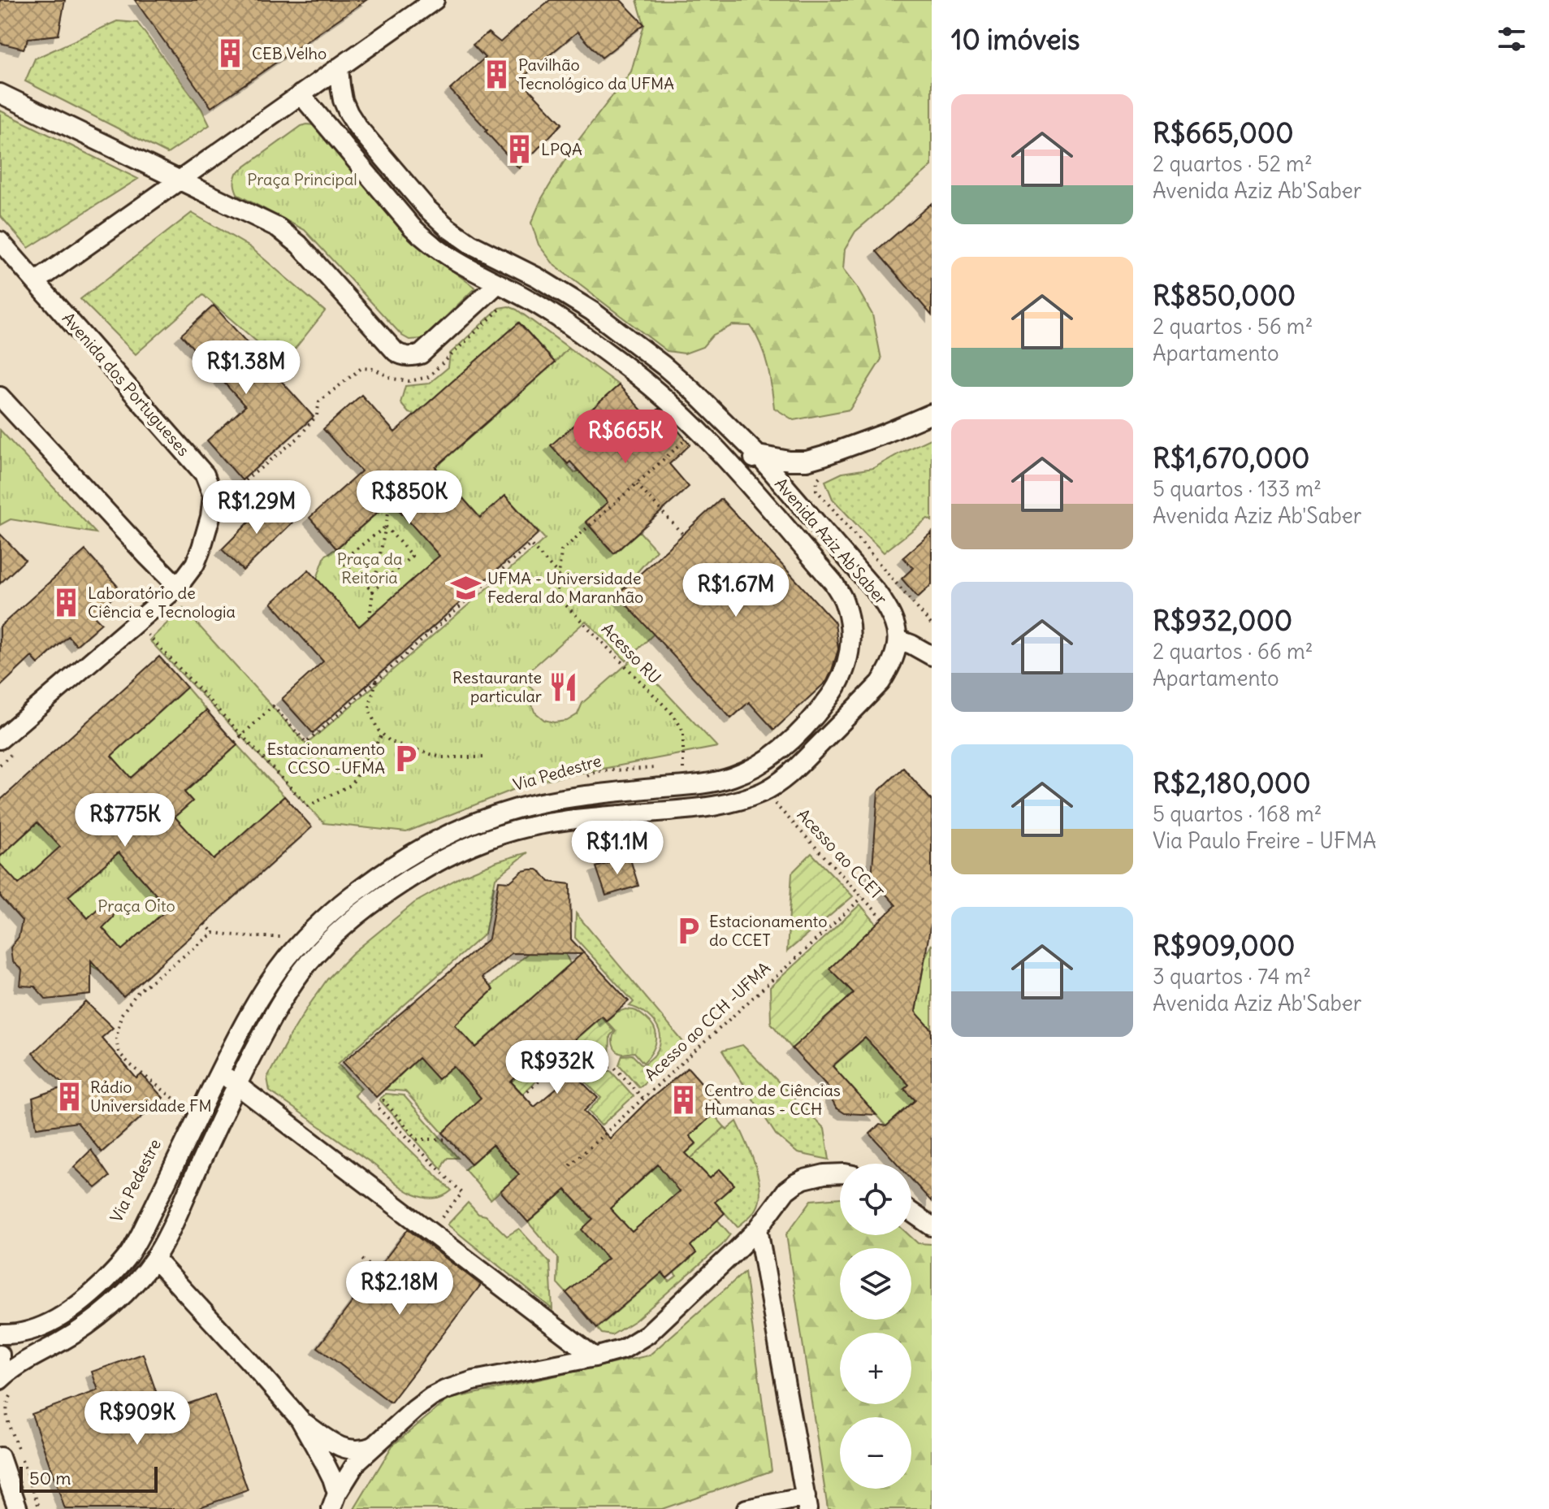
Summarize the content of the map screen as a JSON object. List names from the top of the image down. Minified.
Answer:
{"streets":{"street":["Avenida dos Portugueses","Avenida Aziz Ab'Saber"],"path":["Acesso RU","Via Pedestre","Acesso ao CCET","Acesso ao CCH -UFMA"]},"crossings":[["Avenida Aziz Ab'Saber","Acesso RU"],["Acesso ao CCET","Acesso ao CCH -UFMA"]],"parks":["Praça Principal","Praça da Reitoria","Praça Oito"],"places":{"building":["CEB Velho","Pavilhão Tecnológico da UFMA","LPQA","Laboratório de Ciência e Tecnologia","Rádio Universidade FM","Centro de Ciências Humanas - CCH"],"school or university":["UFMA - Universidade Federal do Maranhão"],"restaurant":["Restaurante particular"],"parking":["Estacionamento CCSO -UFMA","Estacionamento do CCET"]},"scale_bar":"50 m","page":{"heading":"10 imóveis","list":[{"name":"R$665,000","note":"2 quartos · 52 m² · Avenida Aziz Ab'Saber"},{"name":"R$850,000","note":"2 quartos · 56 m² · Apartamento"},{"name":"R$1,670,000","note":"5 quartos · 133 m² · Avenida Aziz Ab'Saber"},{"name":"R$932,000","note":"2 quartos · 66 m² · Apartamento"},{"name":"R$2,180,000","note":"5 quartos · 168 m² · Via Paulo Freire - UFMA"},{"name":"R$909,000","note":"3 quartos · 74 m² · Avenida Aziz Ab'Saber"}],"price":["R$1.38M","R$665K","R$850K","R$1.29M","R$1.67M","R$775K","R$1.1M","R$932K","R$2.18M","R$909K"],"map_buttons":["+","−"],"scale":"50 m"}}
